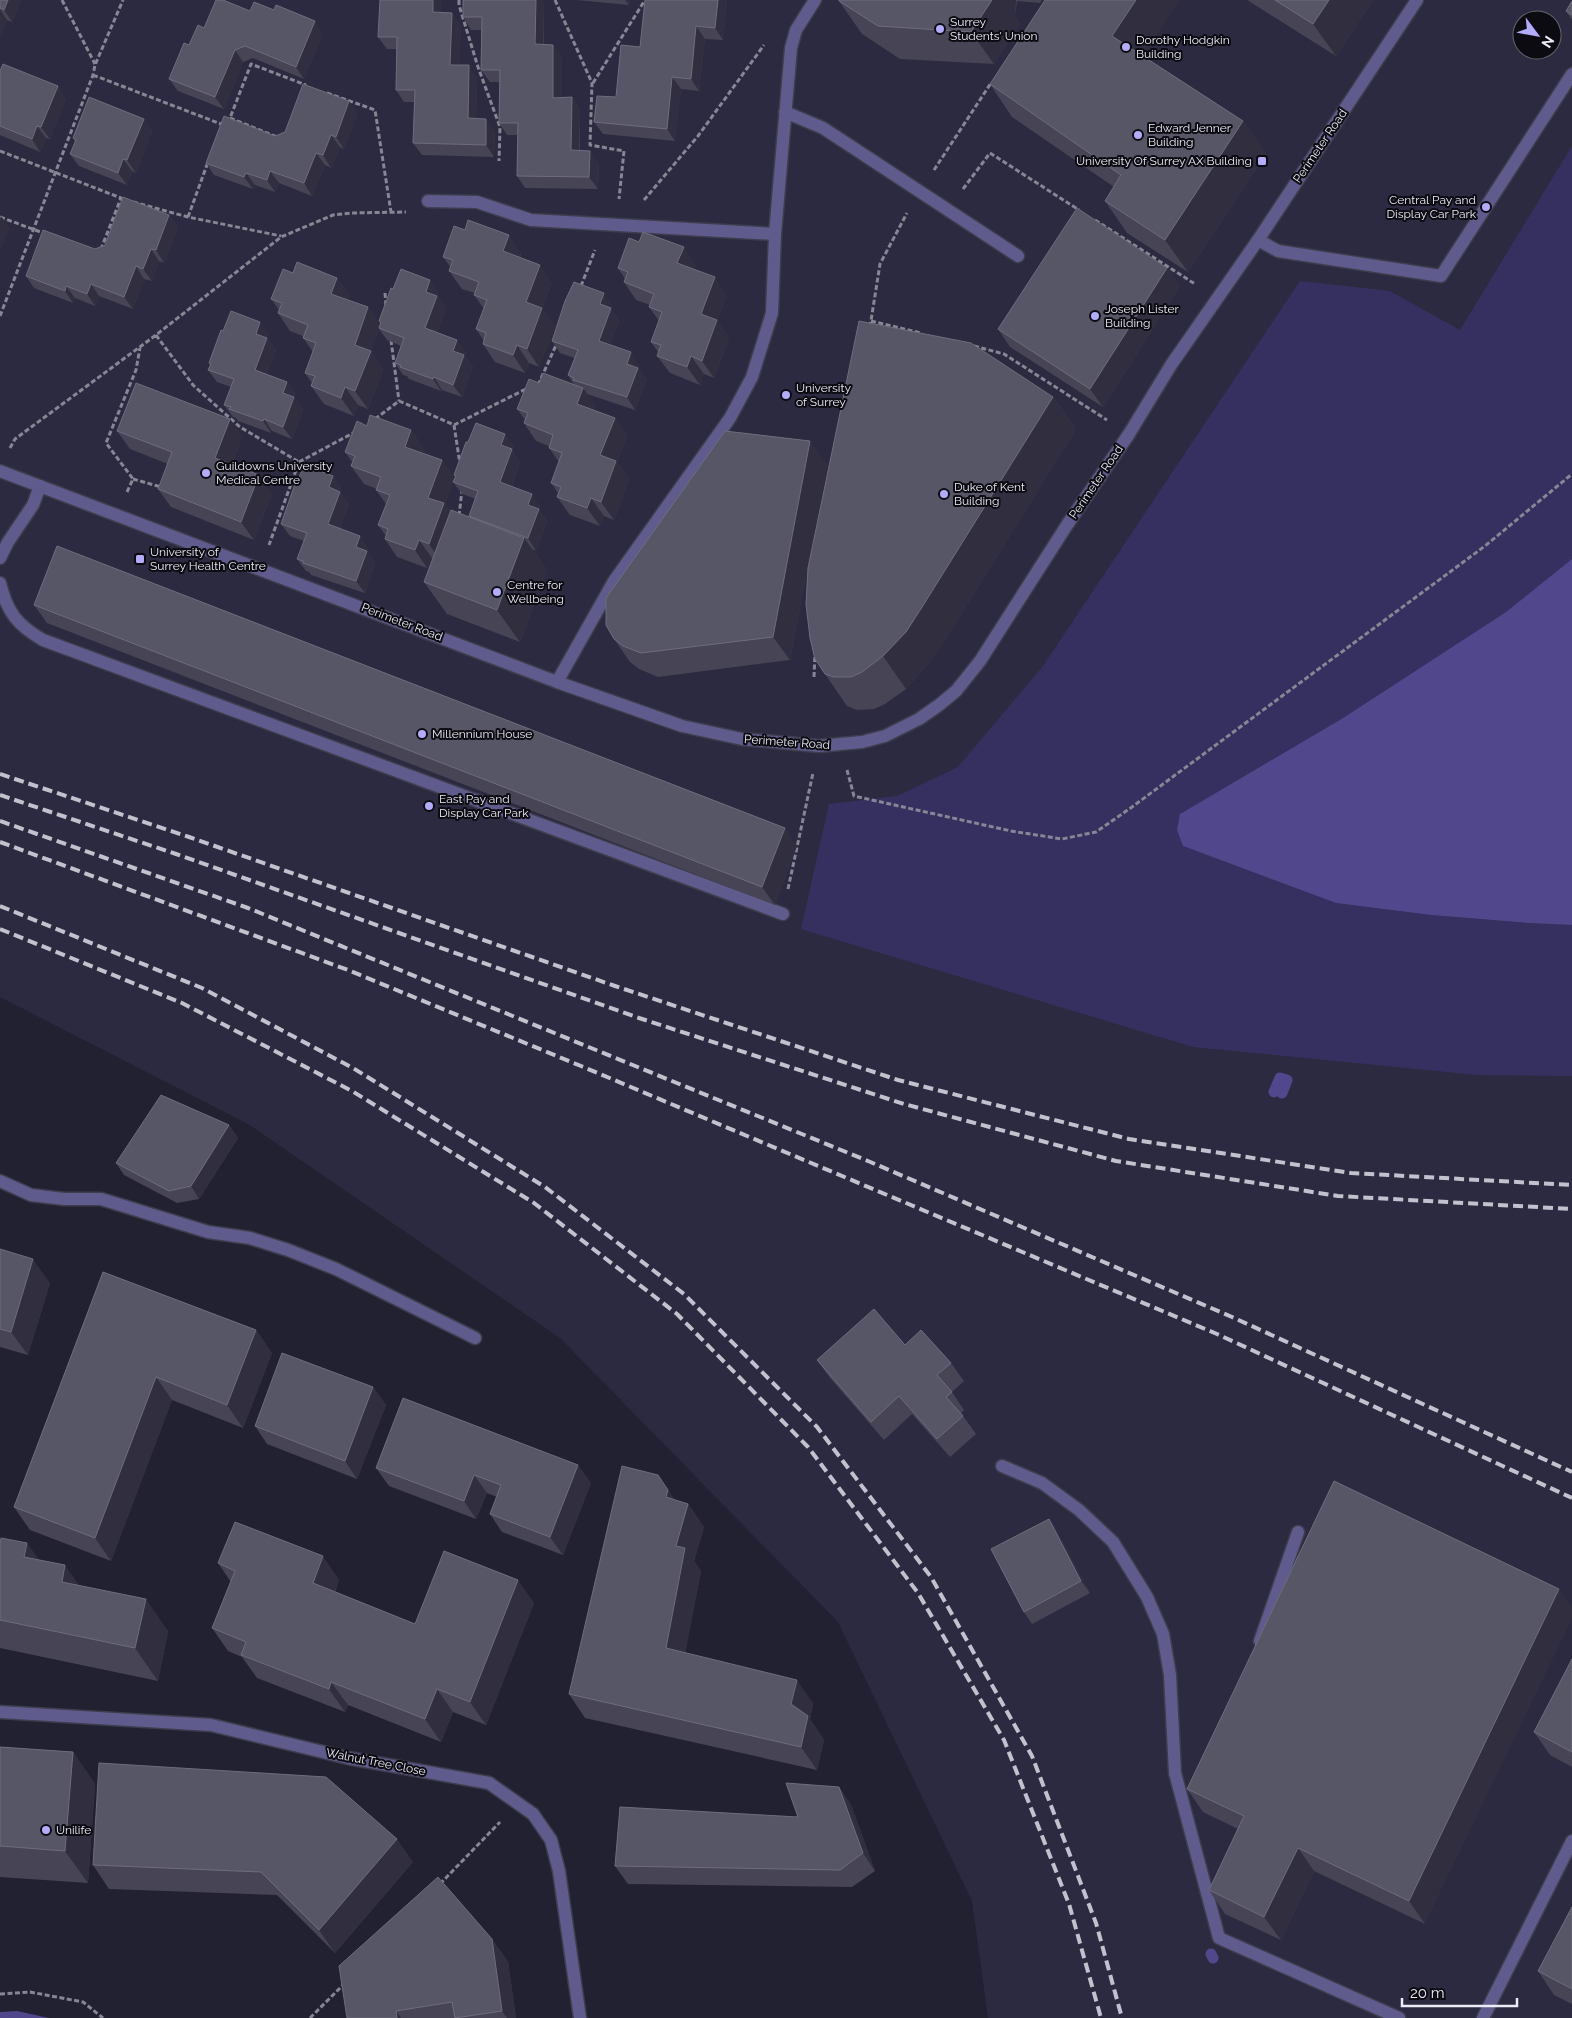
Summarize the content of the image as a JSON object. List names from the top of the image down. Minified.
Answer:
{"streets":{"street":["Perimeter Road","Walnut Tree Close"]},"places":{"other":["Surrey Students' Union","Dorothy Hodgkin Building","Edward Jenner Building","Central Pay and Display Car Park","Joseph Lister Building","University of Surrey","Guildowns University Medical Centre","Duke of Kent Building","Centre for Wellbeing","Millennium House","East Pay and Display Car Park","Unilife"],"transit":["University Of Surrey AX Building","University of Surrey Health Centre"]},"scale_bar":"20 m","north":"bottom right"}
